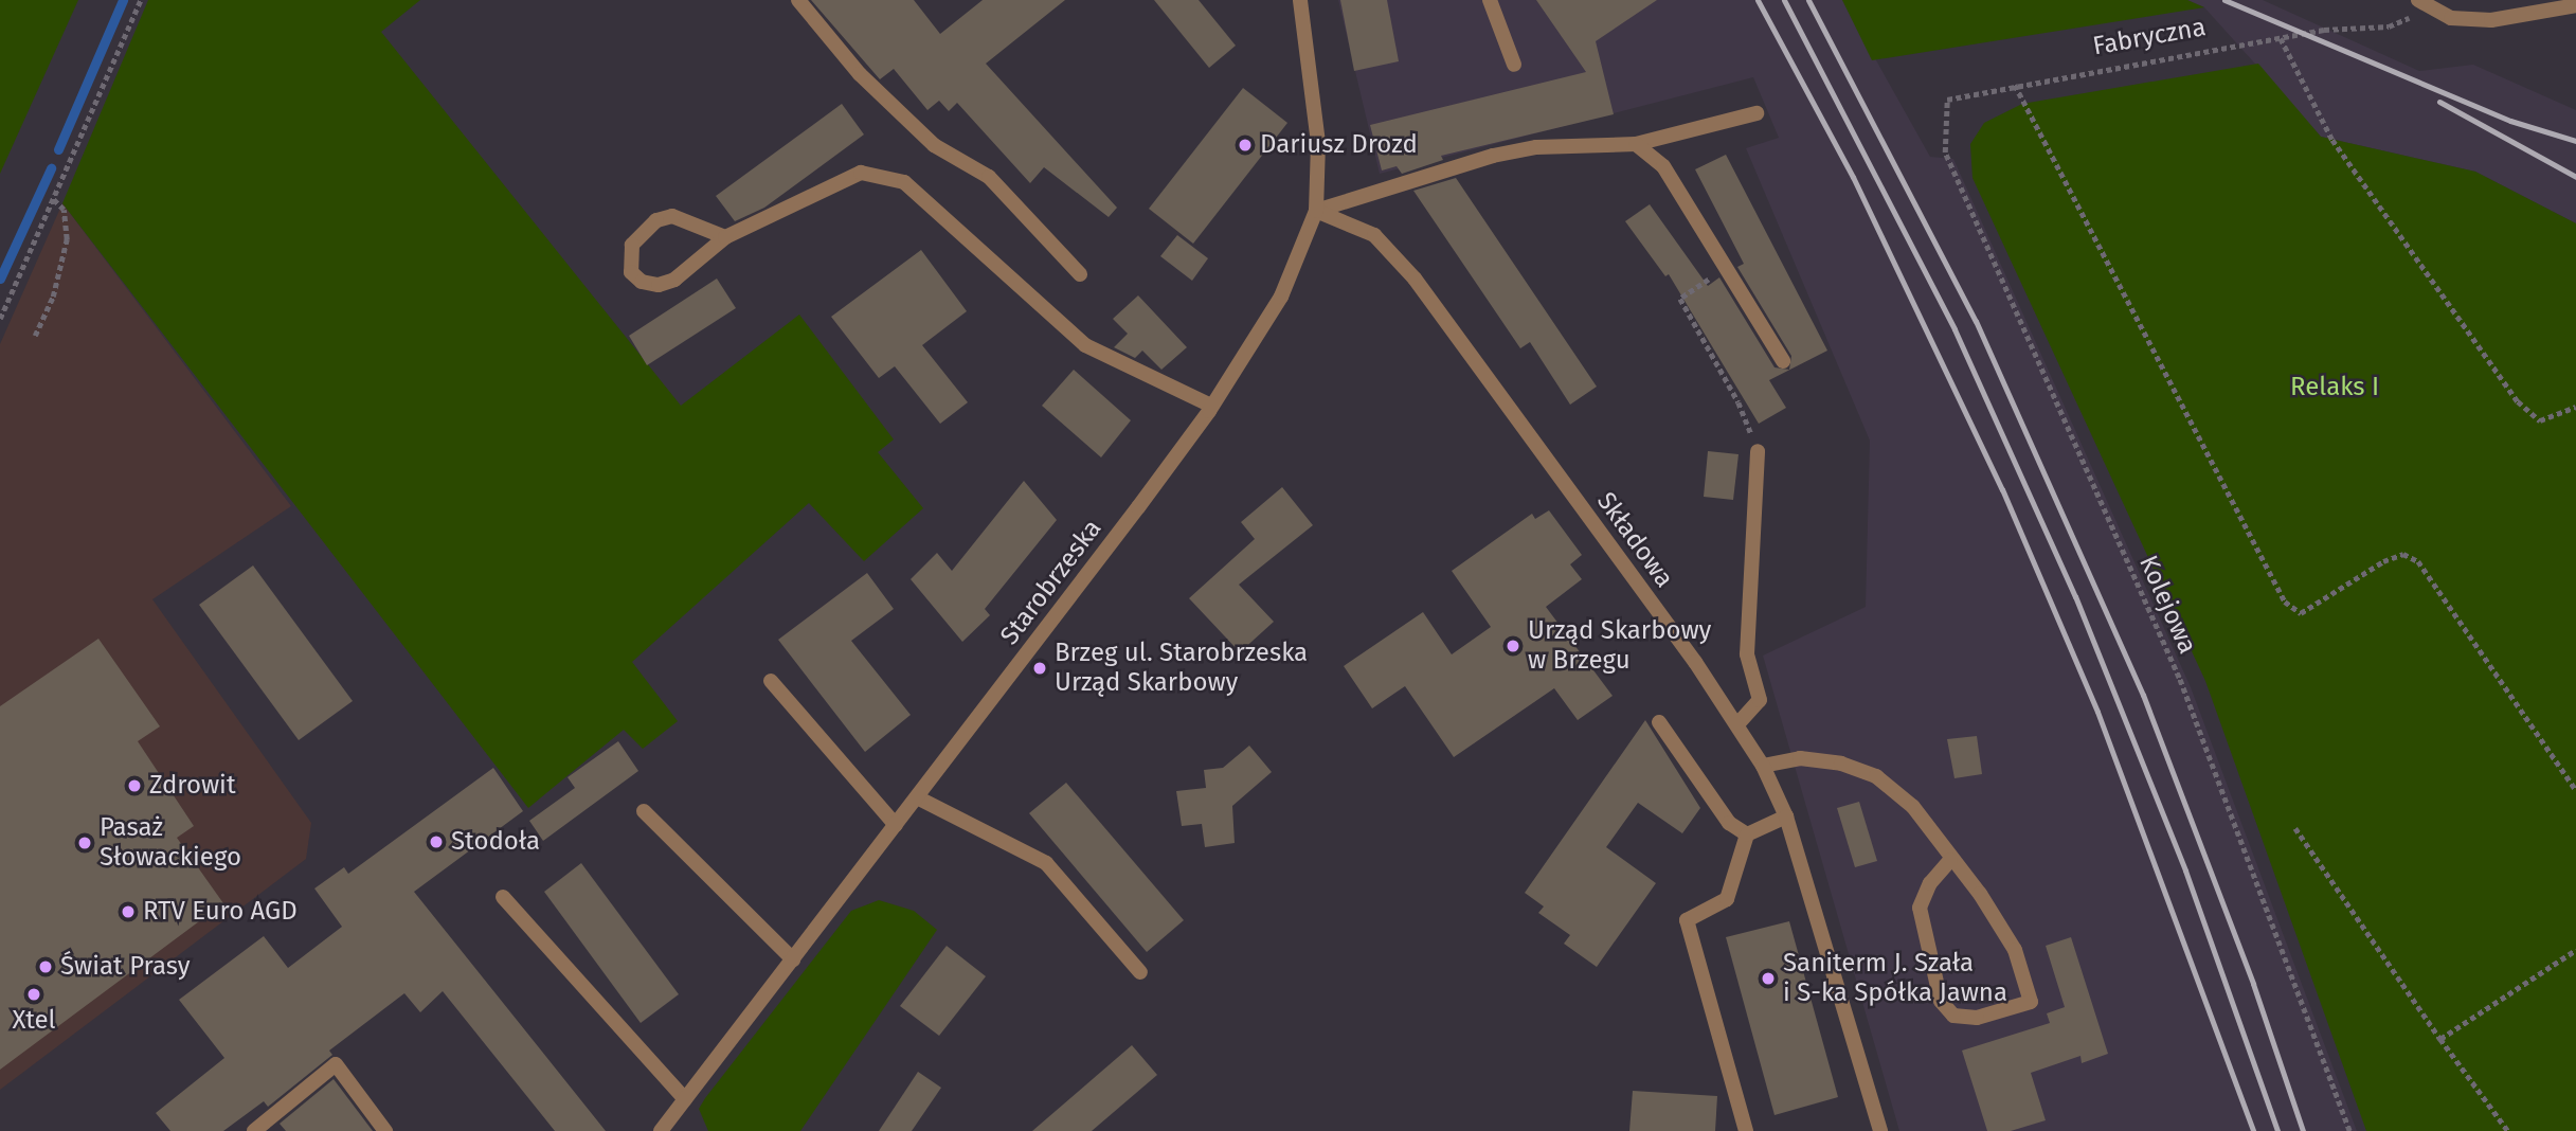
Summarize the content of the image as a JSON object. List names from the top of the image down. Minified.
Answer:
{"streets":{"street":["Składowa","Starobrzeska"],"path":["Fabryczna","Kolejowa"]},"crossings":[["Fabryczna","Kolejowa"],["Składowa","Starobrzeska"]],"parks":["Relaks I"],"places":["Dariusz Drozd","Urząd Skarbowy w Brzegu","Brzeg ul. Starobrzeska Urząd Skarbowy","Zdrowit","Stodoła","Pasaż Słowackiego","RTV Euro AGD","Świat Prasy","Saniterm J. Szała i S-ka Spółka Jawna","Xtel"]}
